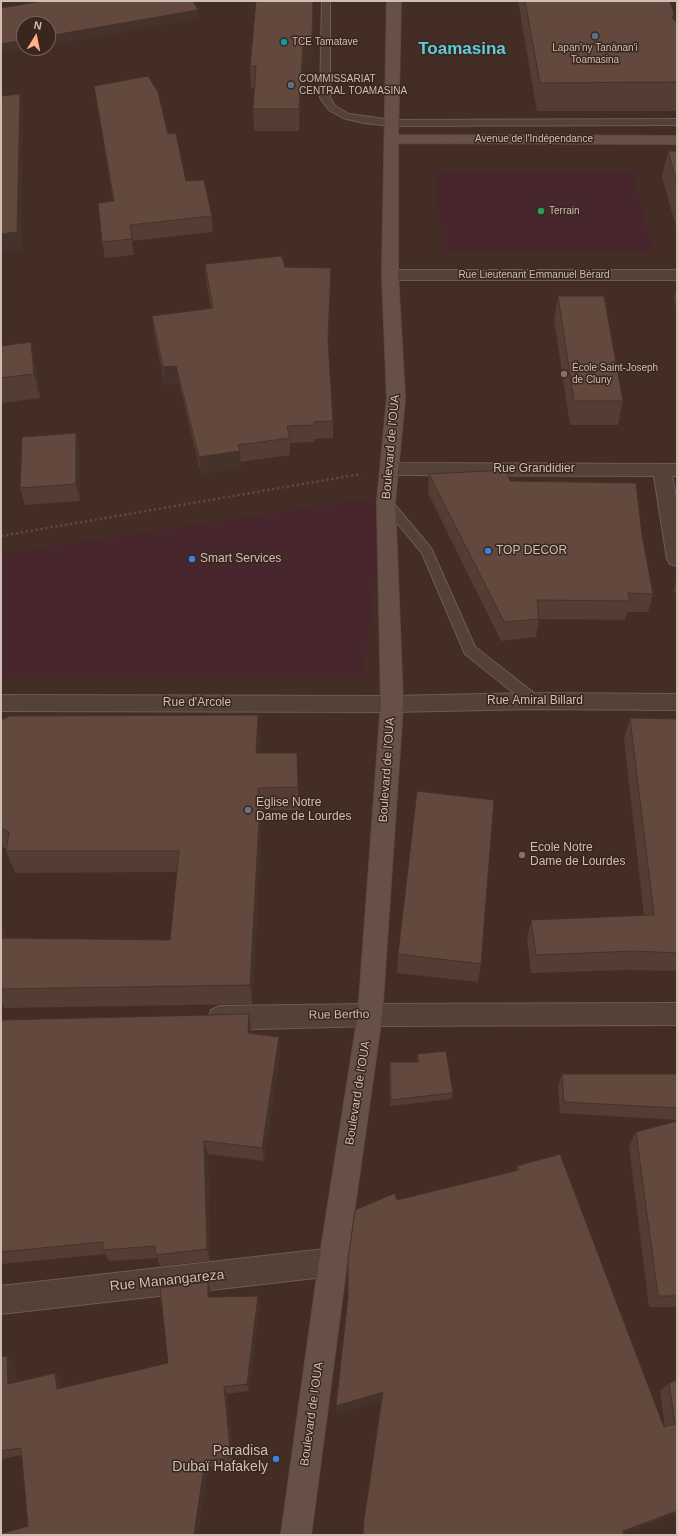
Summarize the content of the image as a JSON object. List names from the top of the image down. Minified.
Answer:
{"streets":{"main road":["Avenue de l'Indépendance","Boulevard de l'OUA"],"street":["Rue Lieutenant Emmanuel Bérard","Rue Grandidier","Rue Amiral Billard","Rue d'Arcole","Rue Bertho","Rue Manangareza"]},"crossings":[["Avenue de l'Indépendance","Boulevard de l'OUA"],["Rue Lieutenant Emmanuel Bérard","Boulevard de l'OUA"],["Boulevard de l'OUA","Rue Grandidier"],["Boulevard de l'OUA","Rue Amiral Billard"],["Boulevard de l'OUA","Rue d'Arcole"],["Boulevard de l'OUA","Rue Bertho"],["Boulevard de l'OUA","Rue Manangareza"],["Rue Amiral Billard","Rue d'Arcole"]],"districts":["Toamasina"],"places":["Lapan'ny Tanànan'i Toamasina","TCE Tamatave","COMMISSARIAT CENTRAL TOAMASINA","Terrain","École Saint-Joseph de Cluny","TOP DECOR","Smart Services","Eglise Notre Dame de Lourdes","Ecole Notre Dame de Lourdes","Paradisa Dubaï Hafakely"],"north":"top"}
